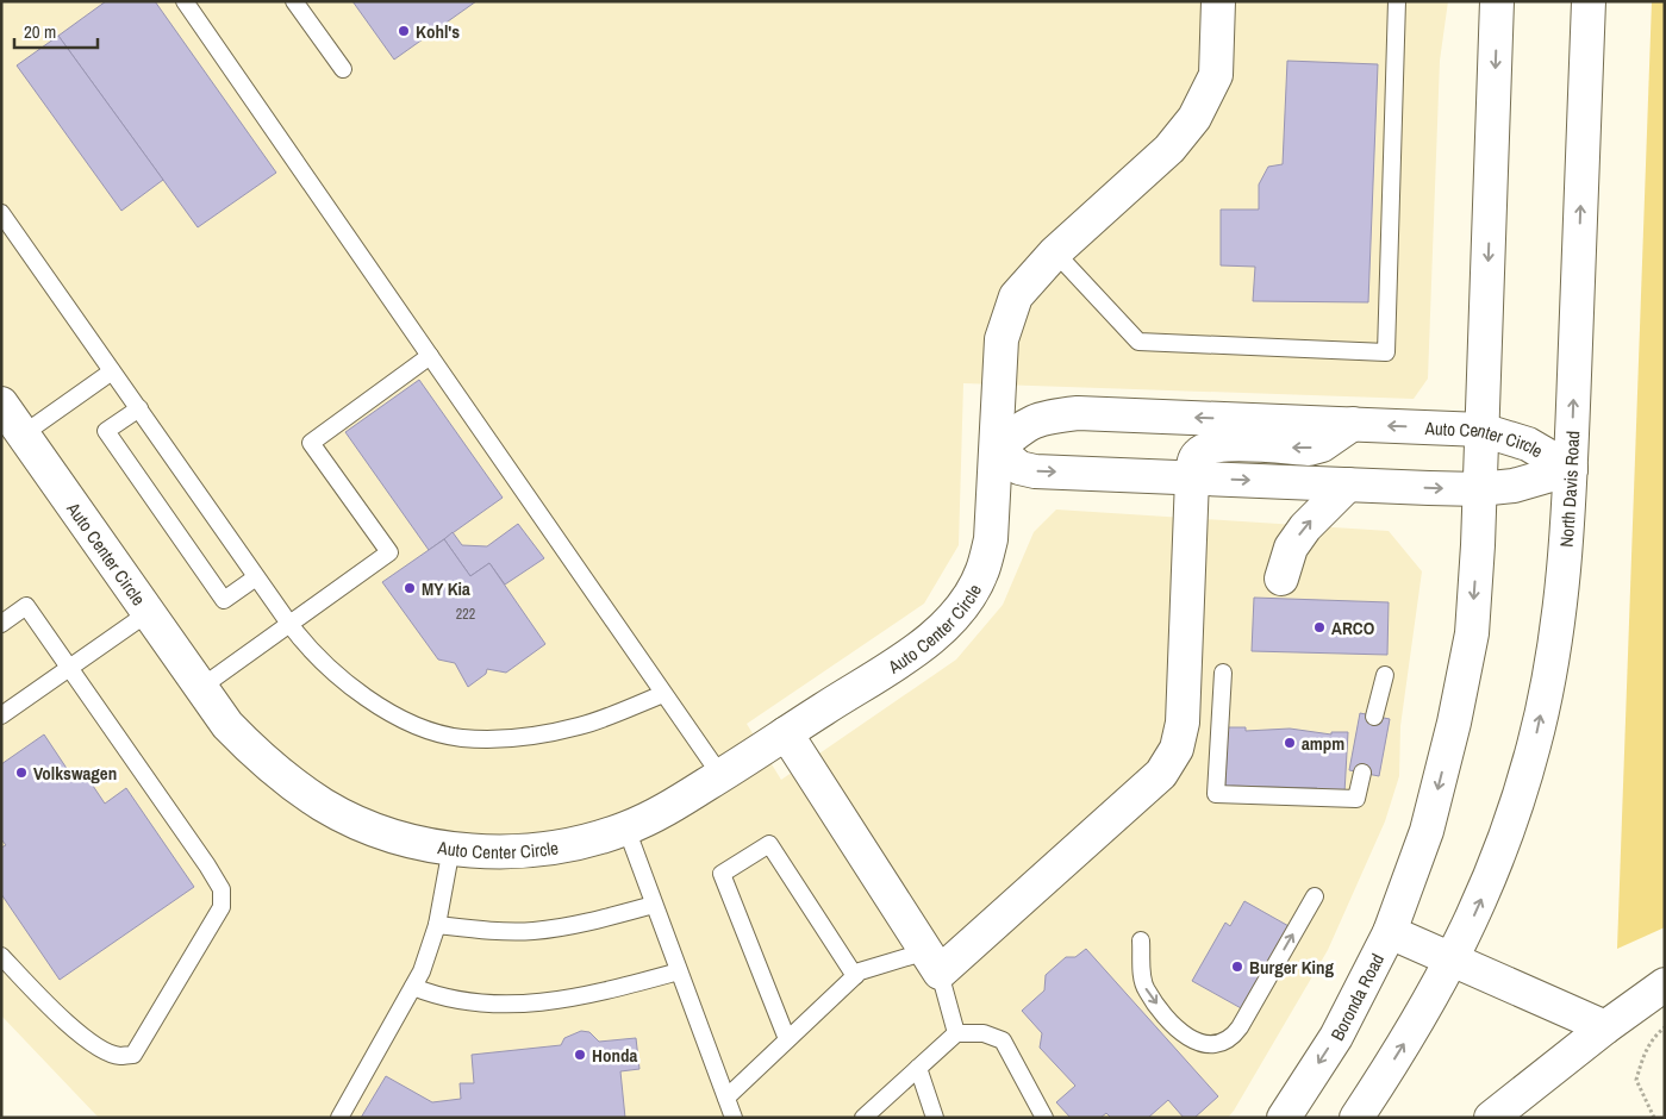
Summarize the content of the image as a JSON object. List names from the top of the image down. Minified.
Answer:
{"streets":{"street":["Auto Center Circle","North Davis Road","Boronda Road"]},"crossings":[["Auto Center Circle","North Davis Road"],["North Davis Road","Boronda Road"]],"places":["Kohl's","MY Kia","ARCO","ampm","Volkswagen","Burger King","Honda"],"house_numbers":["222"],"scale_bar":"20 m"}
